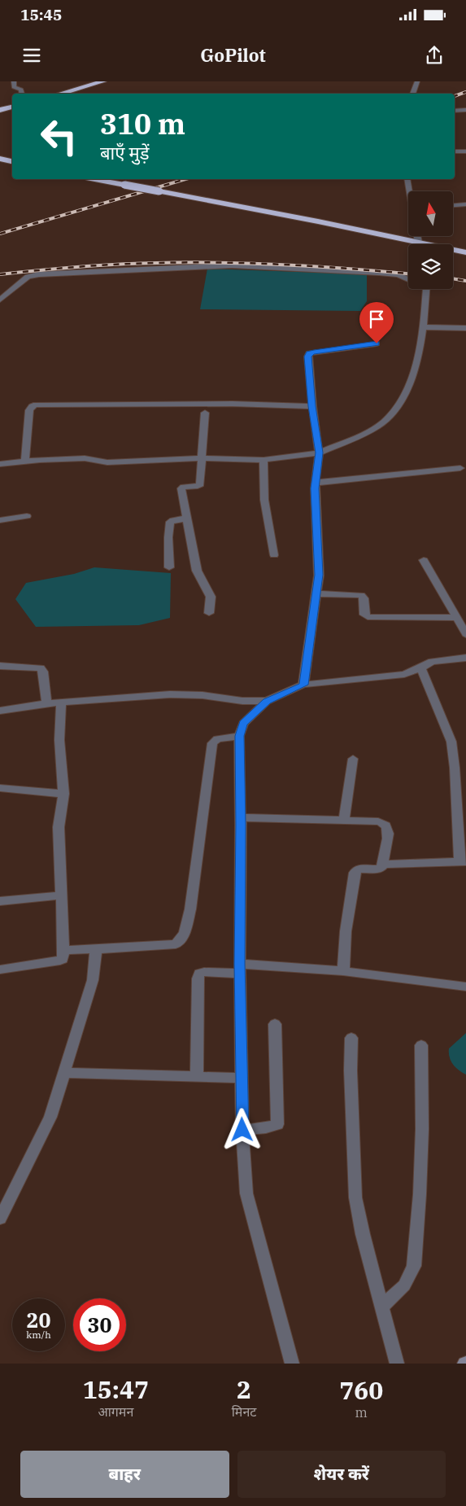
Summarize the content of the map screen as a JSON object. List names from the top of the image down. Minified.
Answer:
{"north":"top","page":{"status":"15:45","header":"GoPilot","turn":["310 m","बाएँ मुड़ें"],"speed":"20 km/h","limit":"30","eta":["15:47","आगमन","2","मिनट","760","m"],"buttons":["बाहर","शेयर करें"]}}
